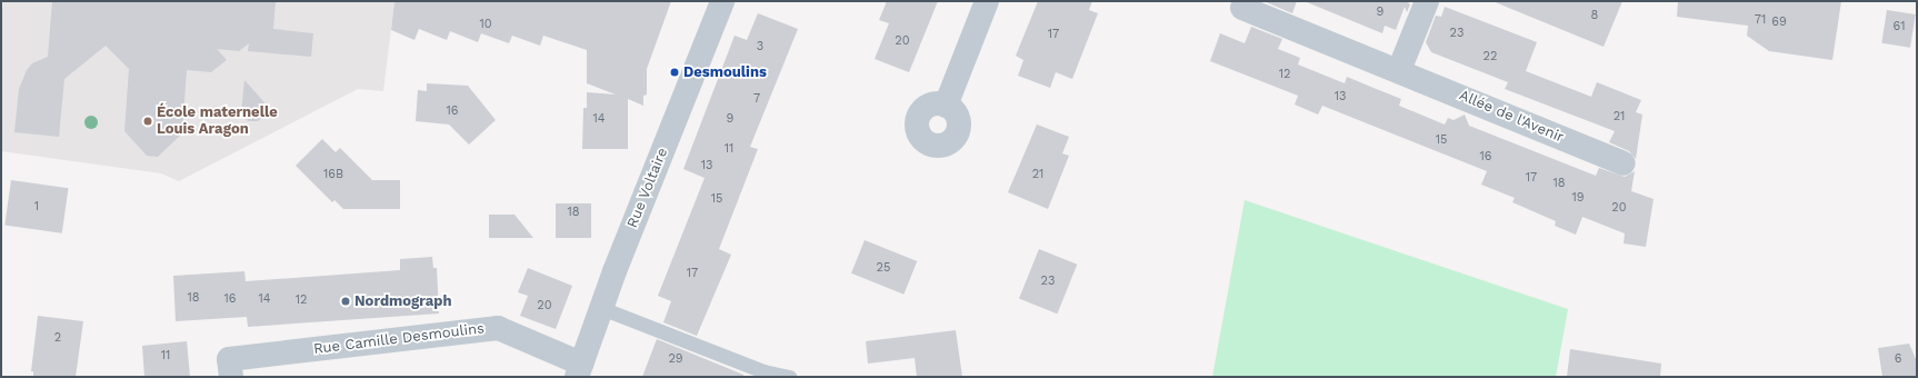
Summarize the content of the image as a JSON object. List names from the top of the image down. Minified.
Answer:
{"streets":{"street":["Allée de l'Avenir","Rue Voltaire","Rue Camille Desmoulins"]},"crossings":[["Rue Voltaire","Rue Camille Desmoulins"]],"places":["Desmoulins","École maternelle Louis Aragon","Nordmograph"],"house_numbers":["9","8","71","69","10","61","23","17","20","3","22","12","13","7","16","21","14","9","15","11","16","13","16B","21","17","18","19","15","1","20","18","25","17","23","18","16","14","12","20","2","11","29","6"]}
